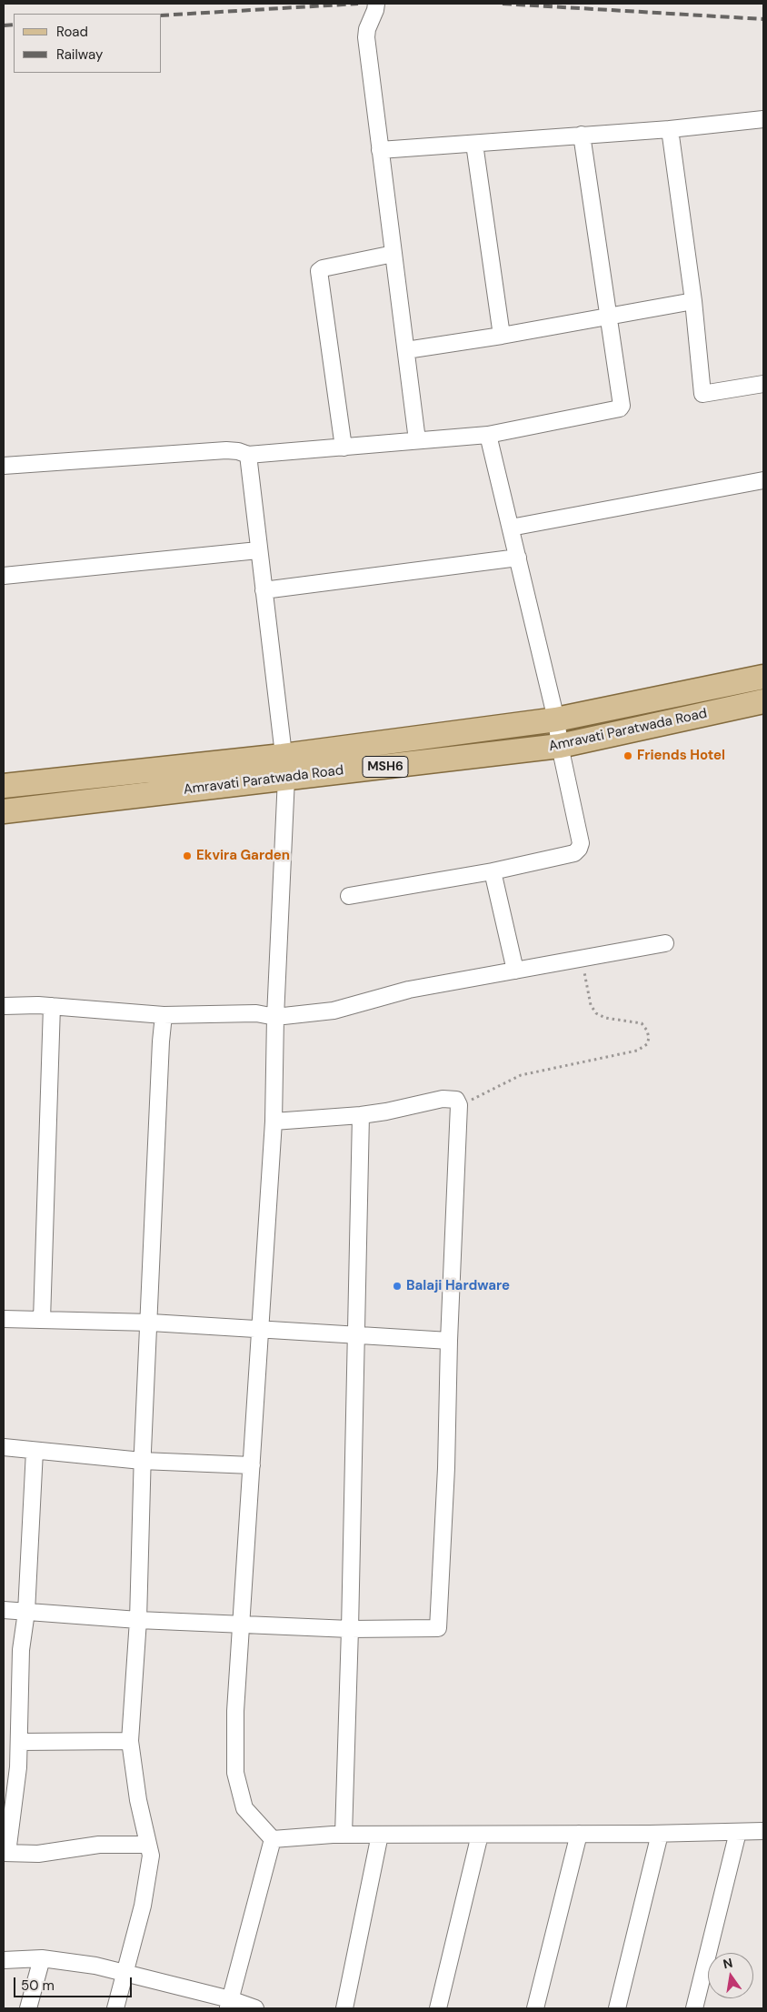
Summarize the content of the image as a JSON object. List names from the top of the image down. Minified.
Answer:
{"streets":{"main road":["Amravati Paratwada Road","MSH6"]},"places":["Friends Hotel","Ekvira Garden","Balaji Hardware"],"legend":["Road","Railway"],"scale_bar":"50 m","north":"top"}
